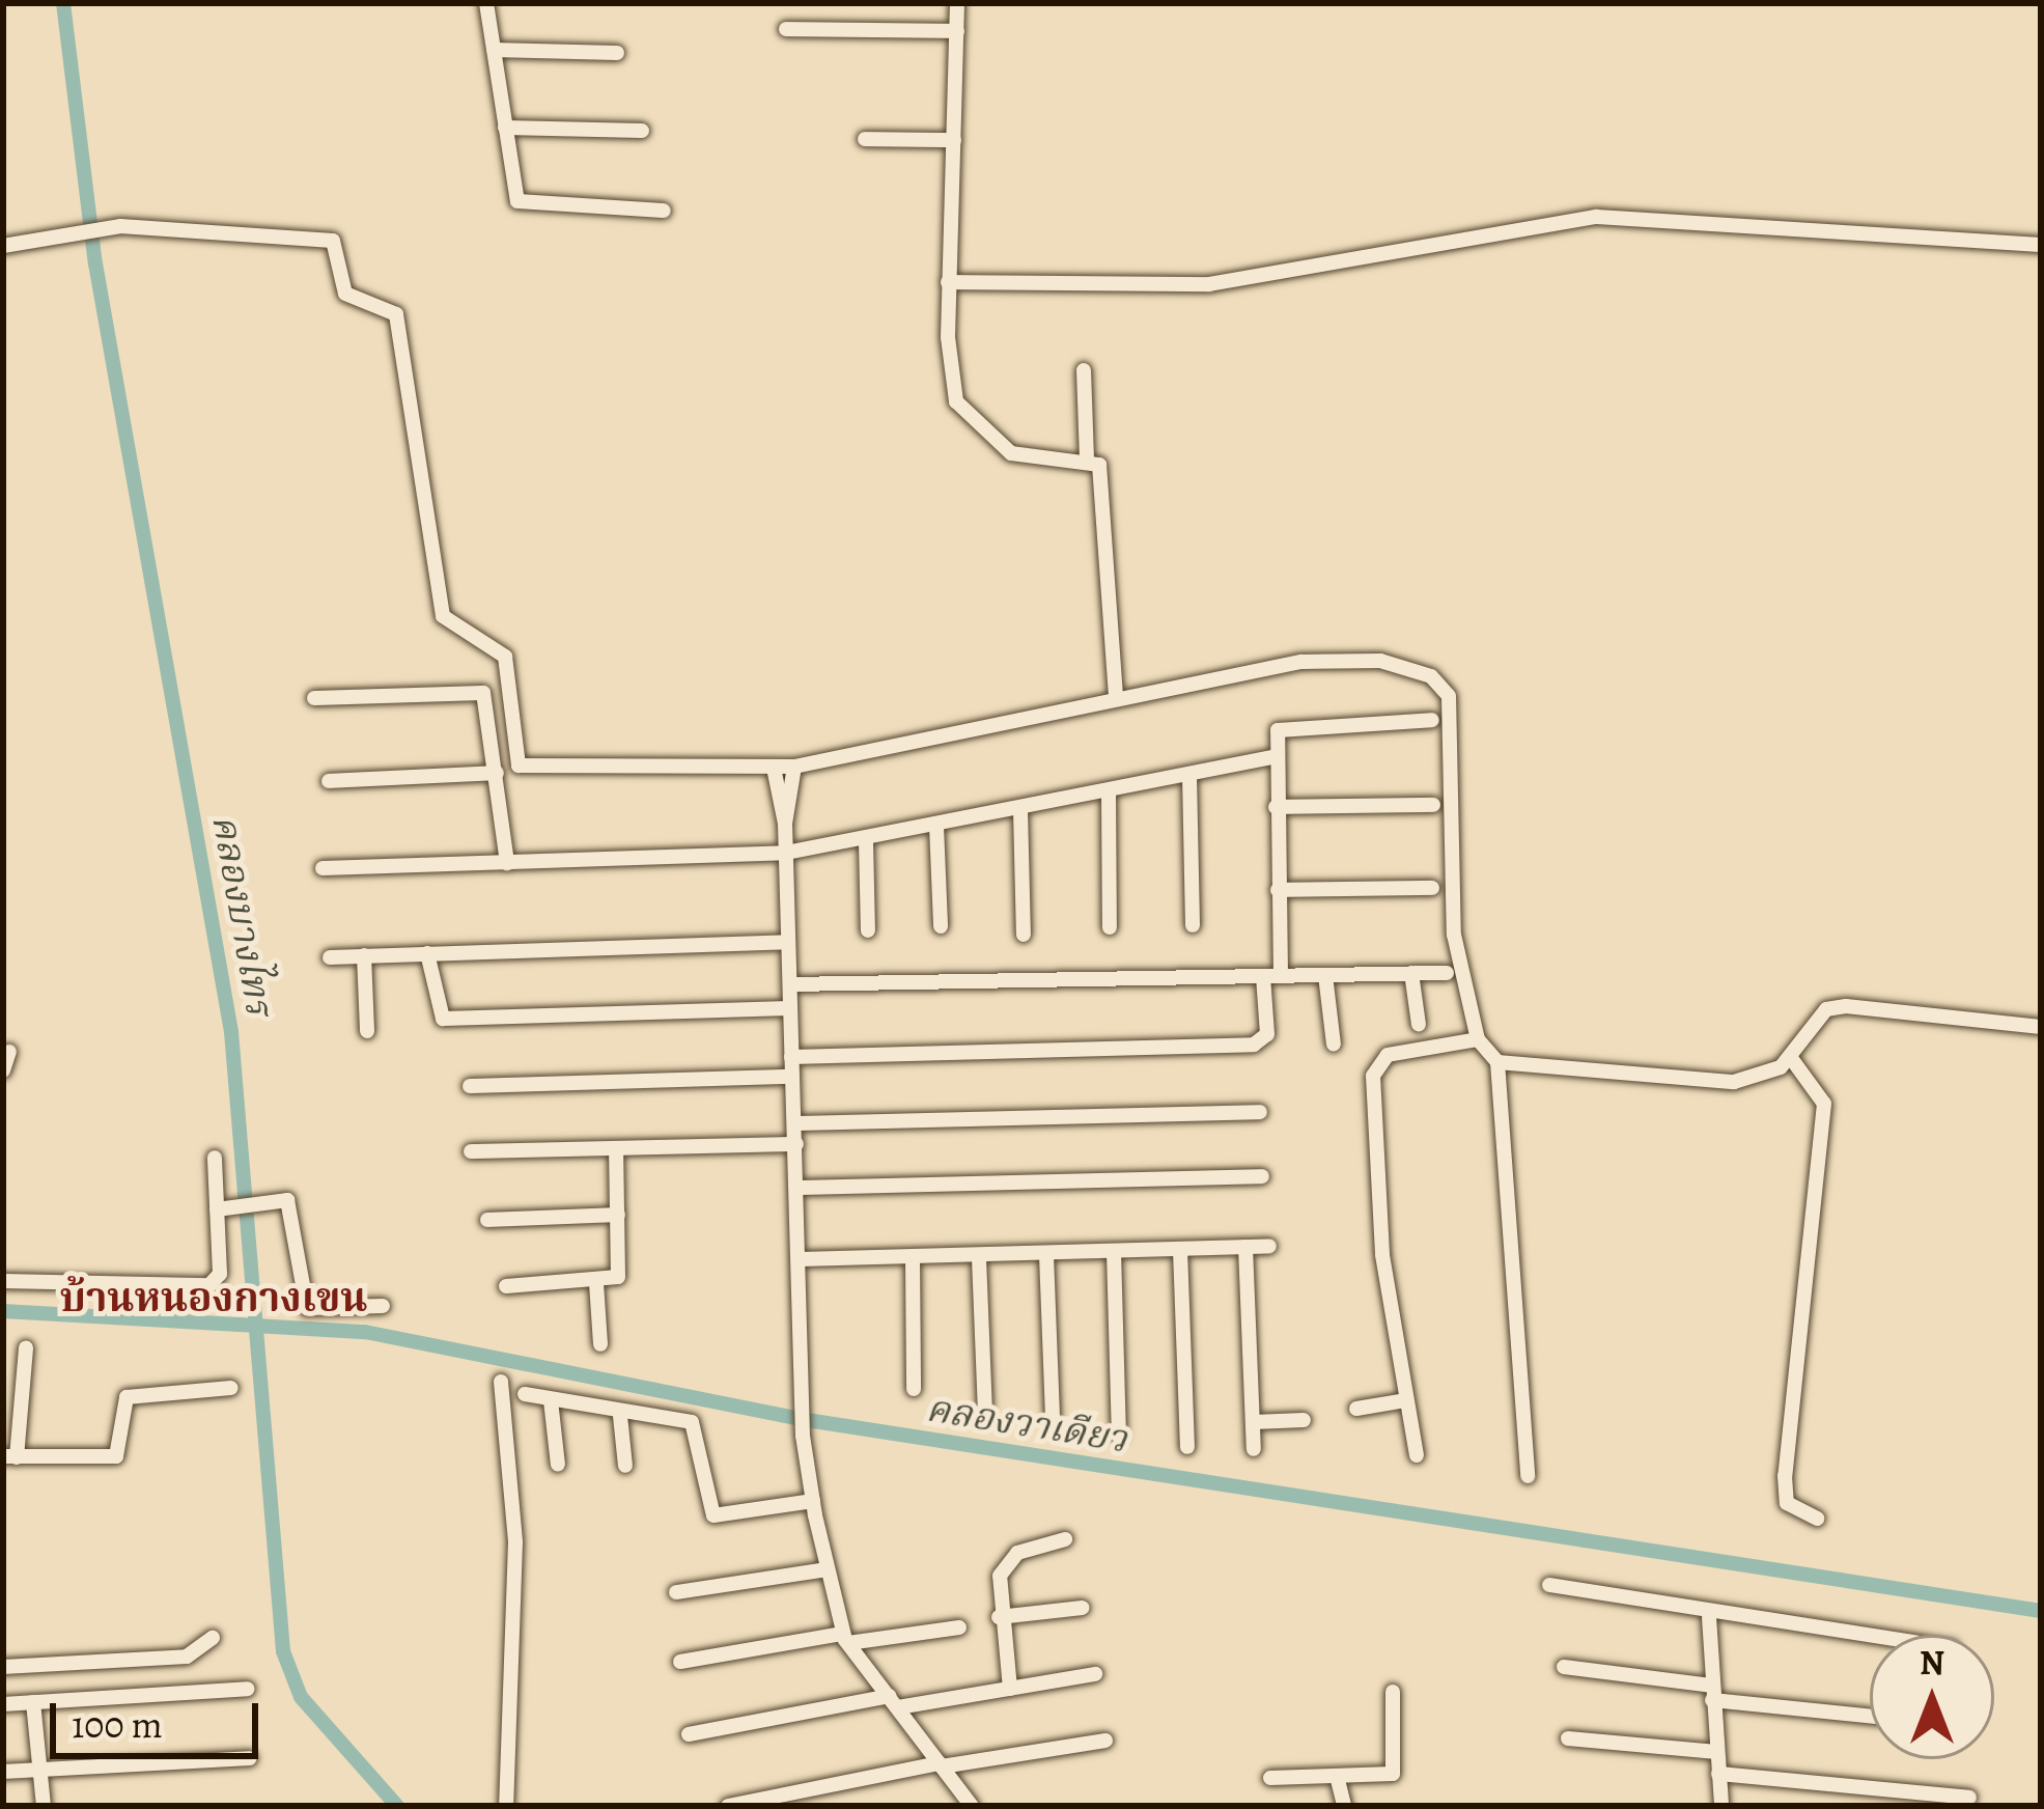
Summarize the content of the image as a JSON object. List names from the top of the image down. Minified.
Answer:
{"districts":["บ้านหนองกางเขน"],"water":["คลองบางไทร","คลองวาเดียว"],"scale_bar":"100 m","north":"top"}
